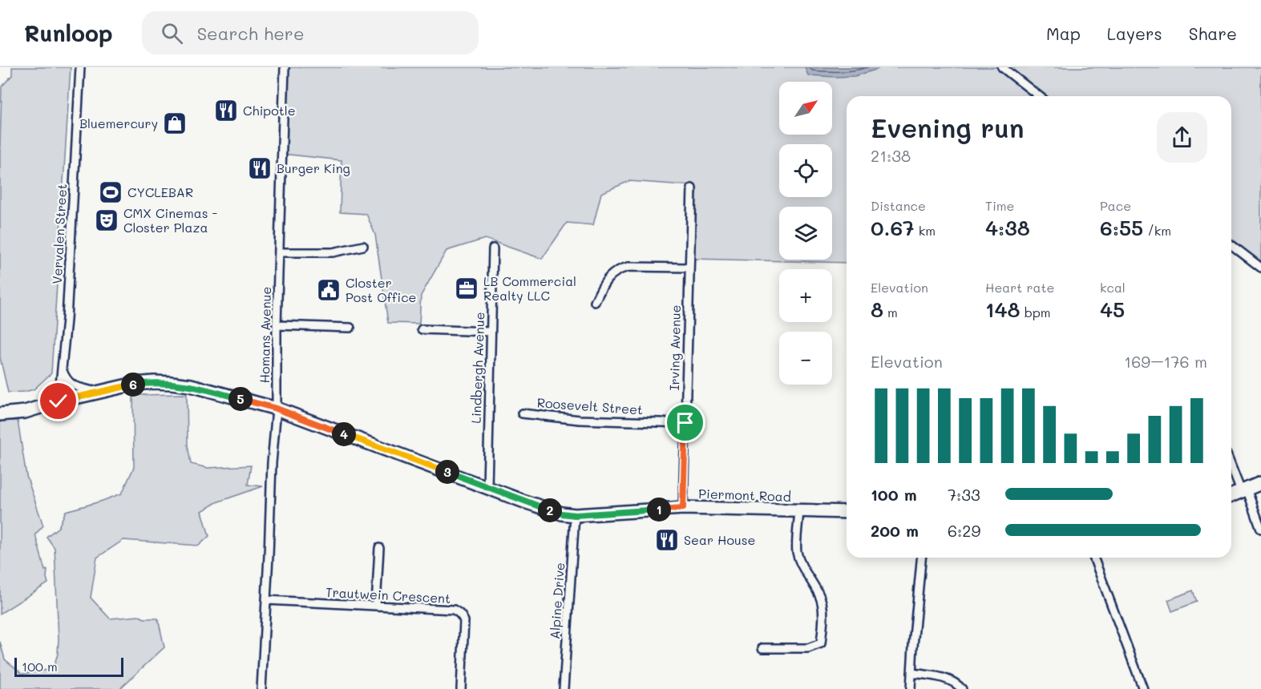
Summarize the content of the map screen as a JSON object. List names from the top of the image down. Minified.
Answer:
{"streets":{"main road":["Piermont Road"],"street":["Vervalen Street","Homans Avenue","Irving Avenue","Lindbergh Avenue","Roosevelt Street","Trautwein Crescent","Alpine Drive"]},"crossings":[["Vervalen Street","Piermont Road"],["Homans Avenue","Piermont Road"],["Homans Avenue","Trautwein Crescent"],["Irving Avenue","Roosevelt Street"],["Irving Avenue","Piermont Road"],["Lindbergh Avenue","Piermont Road"],["Piermont Road","Alpine Drive"]],"places":{"restaurant":["Chipotle","Burger King","Sear House"],"shop":["Bluemercury"],"sports":["CYCLEBAR"],"theatre":["CMX Cinemas - Closter Plaza"],"office":["LB Commercial Realty LLC"],"public building":["Closter Post Office"]},"scale_bar":"100 m","north":"top right","page":{"header":"Runloop","search":"Search here","nav":["Map","Layers","Share"],"map_buttons":["+","−"],"heading":["Evening run","21:38"],"stats":[["Distance","0.67 km"],["Time","4:38"],["Pace","6:55 /km"],["Elevation","8 m"],["Heart rate","148 bpm"],["kcal","45"]],"chart":["Elevation","169–176 m"],"pins":["6","5","4","3","1","2"],"list":[{"name":"100 m","note":"7:33"},{"name":"200 m","note":"6:29"}],"scale":"100 m"}}
